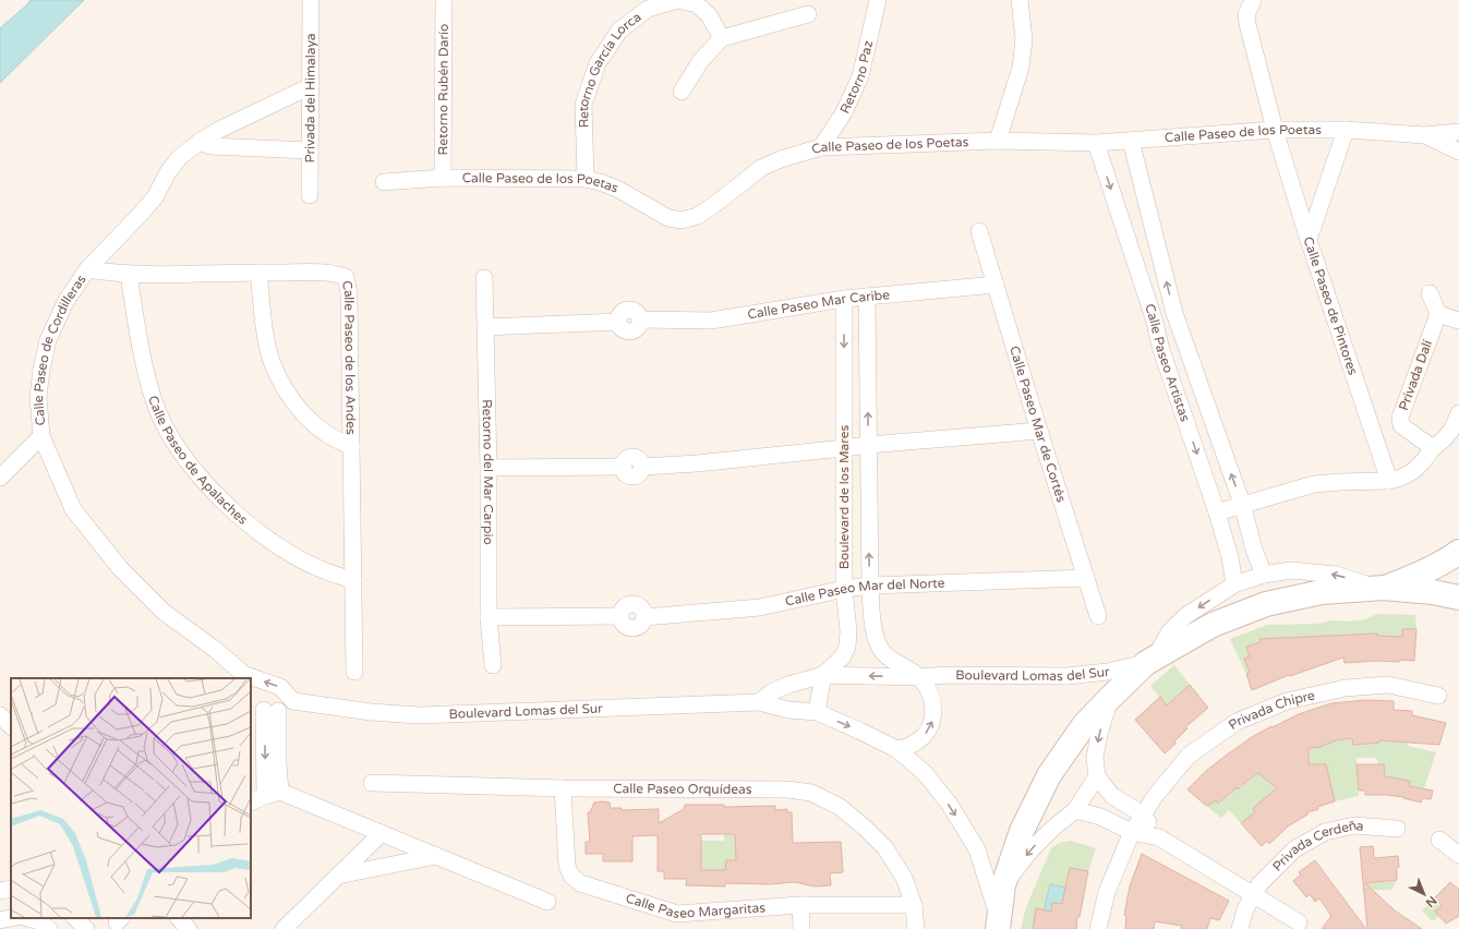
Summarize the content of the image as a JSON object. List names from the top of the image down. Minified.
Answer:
{"streets":{"street":["Retorno García Lorca","Retorno Paz","Retorno Rubén Darío","Privada del Himalaya","Calle Paseo de los Poetas","Calle Paseo Mar Caribe","Calle Paseo de Pintores","Calle Paseo de Cordilleras","Calle Paseo de los Andes","Calle Paseo Artistas","Privada Dalí","Calle Paseo Mar de Cortés","Calle Paseo de Apalaches","Retorno del Mar Carpio","Boulevard de los Mares","Calle Paseo Mar del Norte","Boulevard Lomas del Sur","Privada Chipre","Calle Paseo Orquídeas","Privada Cerdeña","Calle Paseo Margaritas"]},"crossings":[["Retorno García Lorca","Calle Paseo de los Poetas"],["Retorno Paz","Calle Paseo de los Poetas"],["Retorno Rubén Darío","Calle Paseo de los Poetas"],["Privada del Himalaya","Calle Paseo de Cordilleras"],["Calle Paseo de los Poetas","Calle Paseo de Pintores"],["Calle Paseo de los Poetas","Calle Paseo Artistas"],["Calle Paseo Mar Caribe","Calle Paseo Mar de Cortés"],["Calle Paseo Mar Caribe","Retorno del Mar Carpio"],["Calle Paseo Mar Caribe","Boulevard de los Mares"],["Calle Paseo de Cordilleras","Calle Paseo de los Andes"],["Calle Paseo de Cordilleras","Boulevard Lomas del Sur"],["Calle Paseo de los Andes","Calle Paseo de Apalaches"],["Calle Paseo Mar de Cortés","Calle Paseo Mar del Norte"],["Retorno del Mar Carpio","Calle Paseo Mar del Norte"],["Boulevard de los Mares","Calle Paseo Mar del Norte"],["Boulevard de los Mares","Boulevard Lomas del Sur"],["Calle Paseo Orquídeas","Calle Paseo Margaritas"]],"north":"bottom right"}
